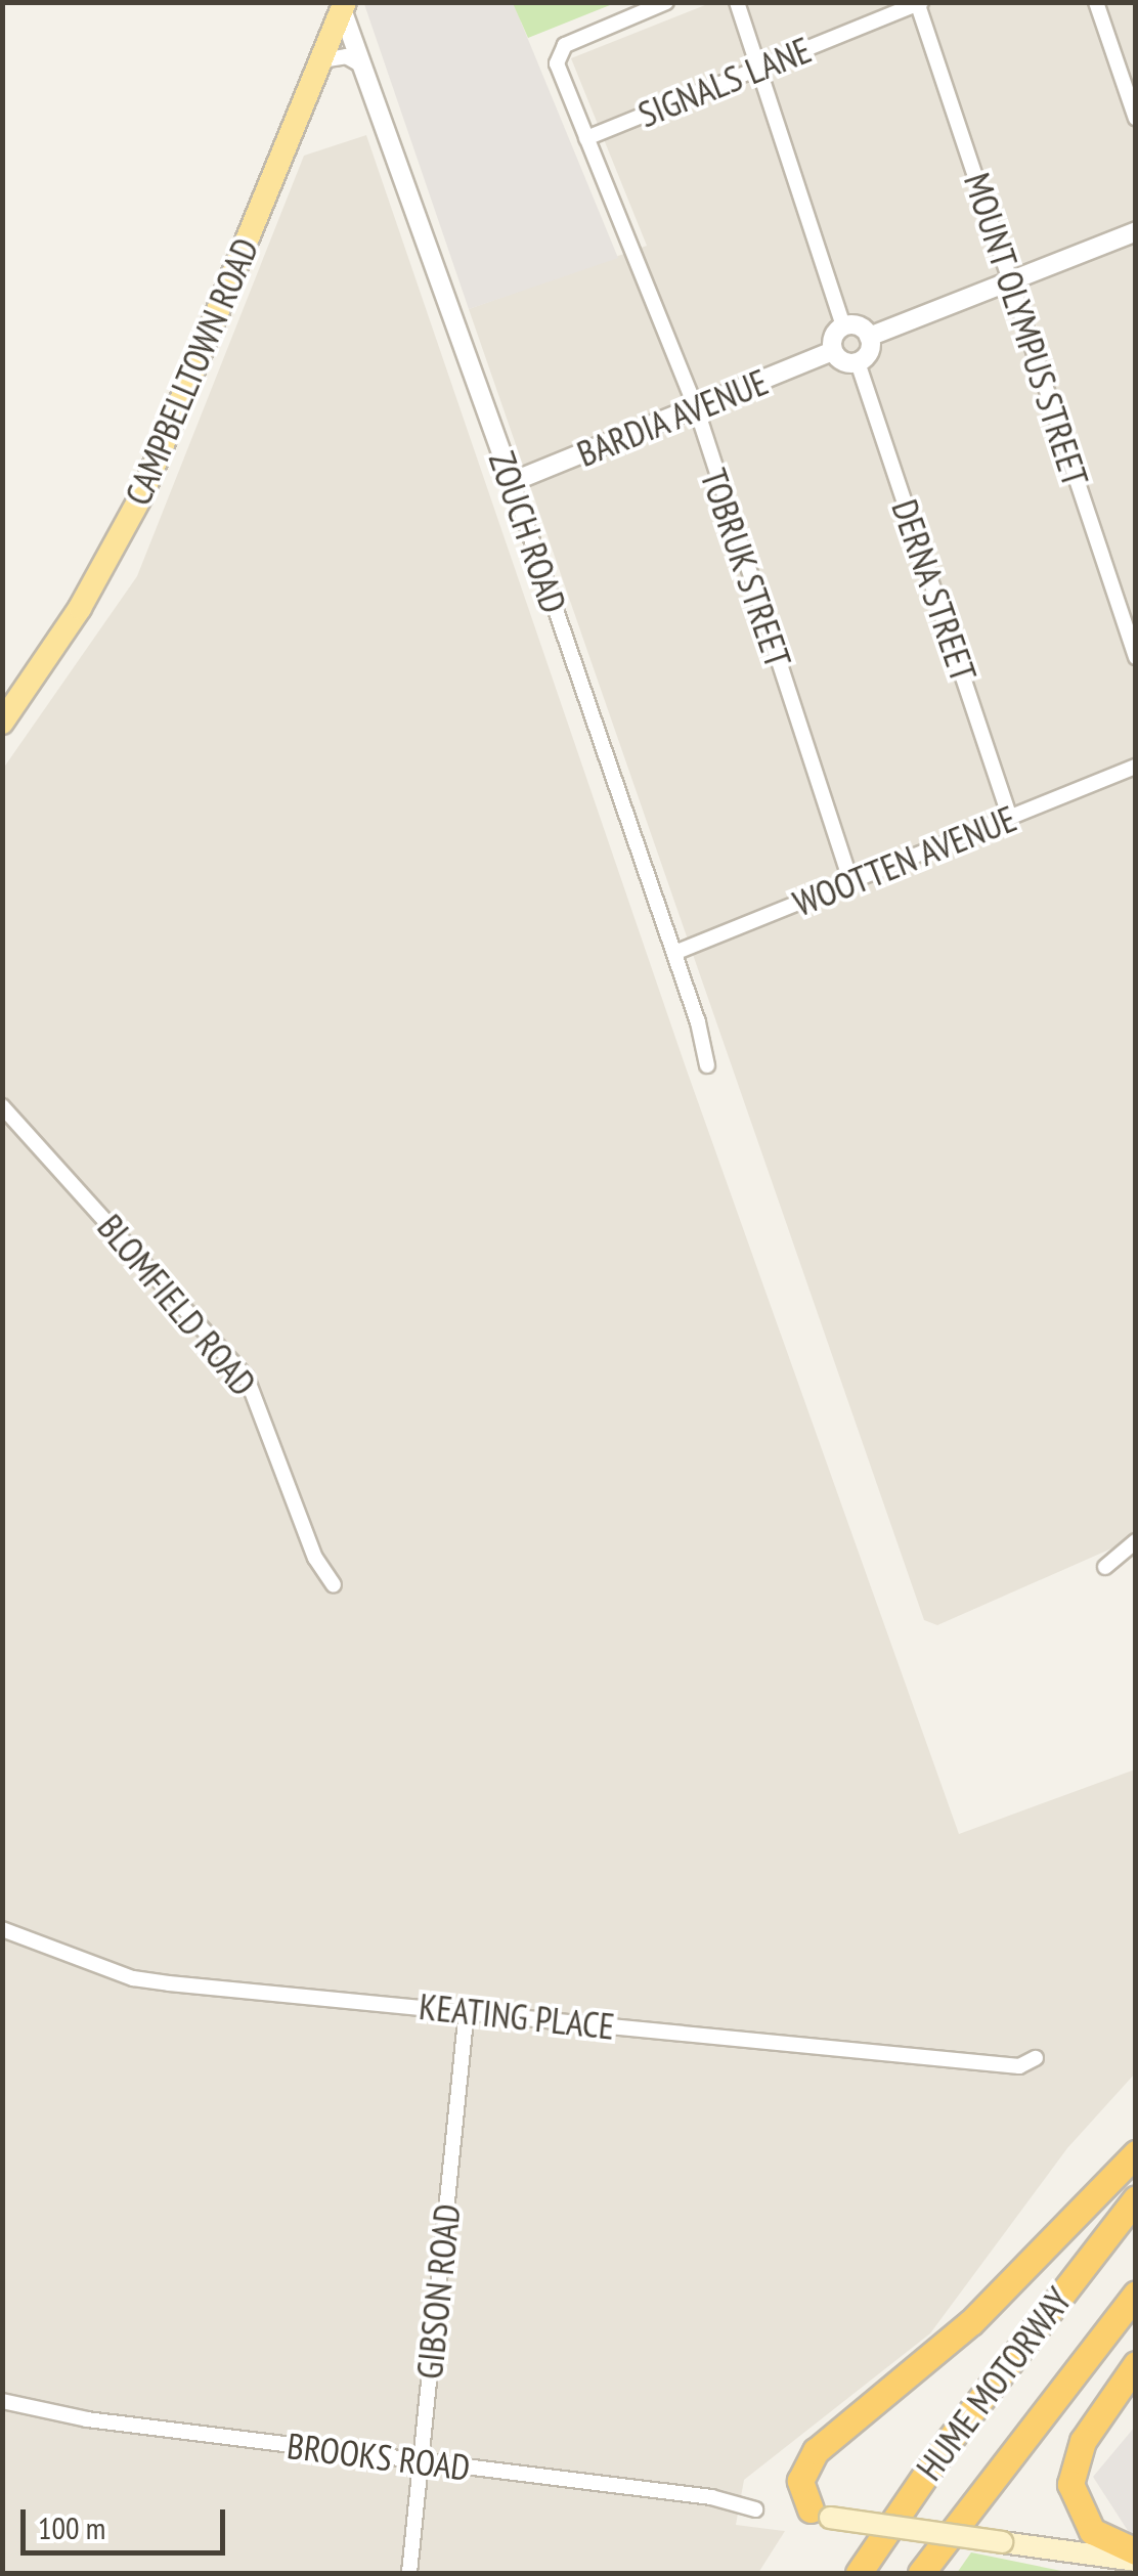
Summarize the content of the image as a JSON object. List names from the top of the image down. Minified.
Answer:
{"streets":{"highway":["HUME MOTORWAY"],"main road":["CAMPBELLTOWN ROAD"],"street":["SIGNALS LANE","MOUNT OLYMPUS STREET","BARDIA AVENUE","ZOUCH ROAD","TOBRUK STREET","DERNA STREET","WOOTTEN AVENUE","BLOMFIELD ROAD","KEATING PLACE","GIBSON ROAD","BROOKS ROAD"]},"crossings":[["SIGNALS LANE","MOUNT OLYMPUS STREET"],["SIGNALS LANE","TOBRUK STREET"],["CAMPBELLTOWN ROAD","ZOUCH ROAD"],["BARDIA AVENUE","ZOUCH ROAD"],["BARDIA AVENUE","TOBRUK STREET"],["BARDIA AVENUE","DERNA STREET"],["ZOUCH ROAD","WOOTTEN AVENUE"],["TOBRUK STREET","WOOTTEN AVENUE"],["DERNA STREET","WOOTTEN AVENUE"],["KEATING PLACE","GIBSON ROAD"],["GIBSON ROAD","BROOKS ROAD"]],"scale_bar":"100 m"}
